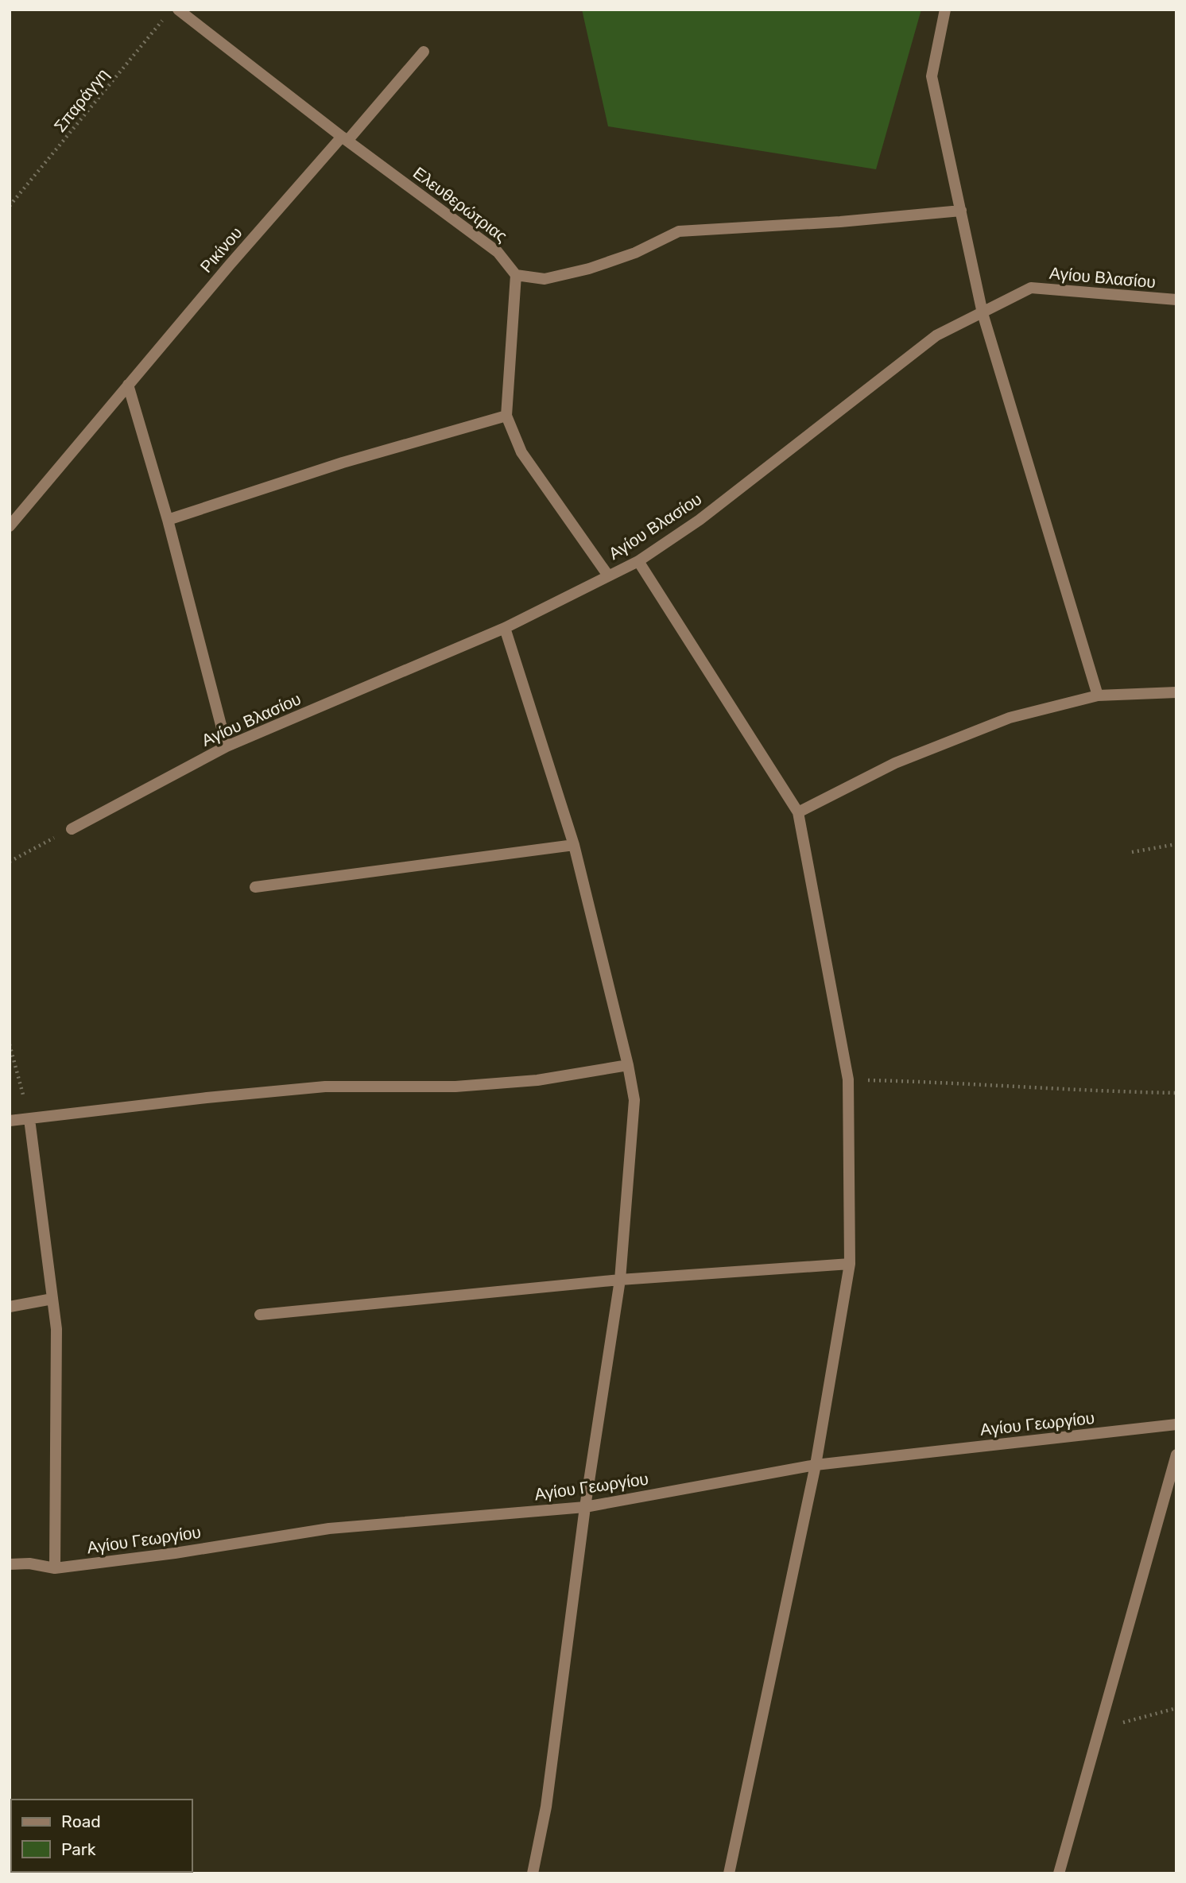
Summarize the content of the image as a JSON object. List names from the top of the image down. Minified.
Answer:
{"streets":{"street":["Ελευθερώτριας","Ρικίνου","Αγίου Βλασίου","Αγίου Γεωργίου"],"path":["Σπαράγγη"]},"crossings":[["Ελευθερώτριας","Ρικίνου"]],"legend":["Road","Park"]}
